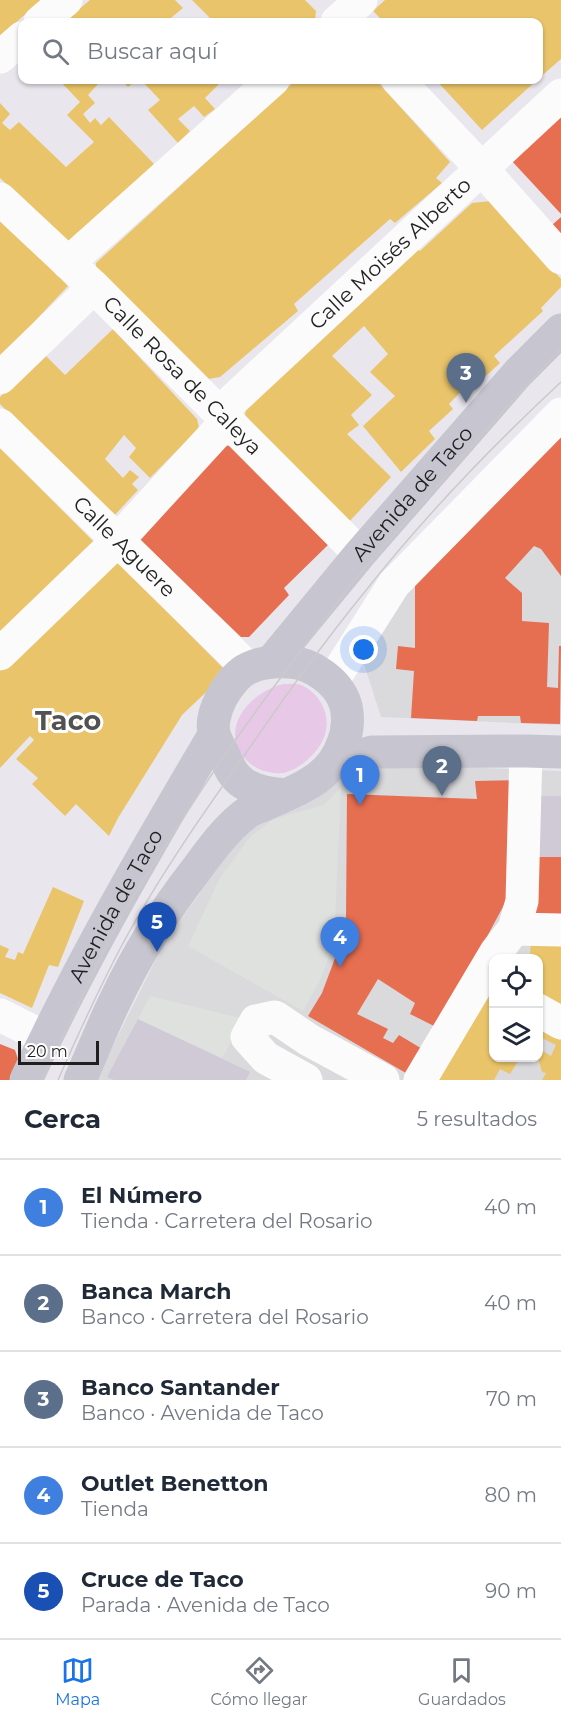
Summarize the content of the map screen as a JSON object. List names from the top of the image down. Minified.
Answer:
{"streets":{"main road":["Avenida de Taco"],"street":["Calle Moisés Alberto","Calle Rosa de Caleya","Calle Aguere"]},"crossings":[["Calle Moisés Alberto","Calle Rosa de Caleya"],["Calle Moisés Alberto","Calle Aguere"],["Calle Rosa de Caleya","Avenida de Taco"],["Avenida de Taco","Calle Aguere"]],"districts":["Taco"],"scale_bar":"20 m","page":{"search":"Buscar aquí","pins":["3","2","1","5","4"],"scale":"20 m","heading":["Cerca","5 resultados"],"list":[{"mark":"1","name":"El Número","note":"Tienda · Carretera del Rosario","value":"40 m"},{"mark":"2","name":"Banca March","note":"Banco · Carretera del Rosario","value":"40 m"},{"mark":"3","name":"Banco Santander","note":"Banco · Avenida de Taco","value":"70 m"},{"mark":"4","name":"Outlet Benetton","note":"Tienda","value":"80 m"},{"mark":"5","name":"Cruce de Taco","note":"Parada · Avenida de Taco","value":"90 m"}],"nav":["Mapa","Cómo llegar","Guardados"]}}
